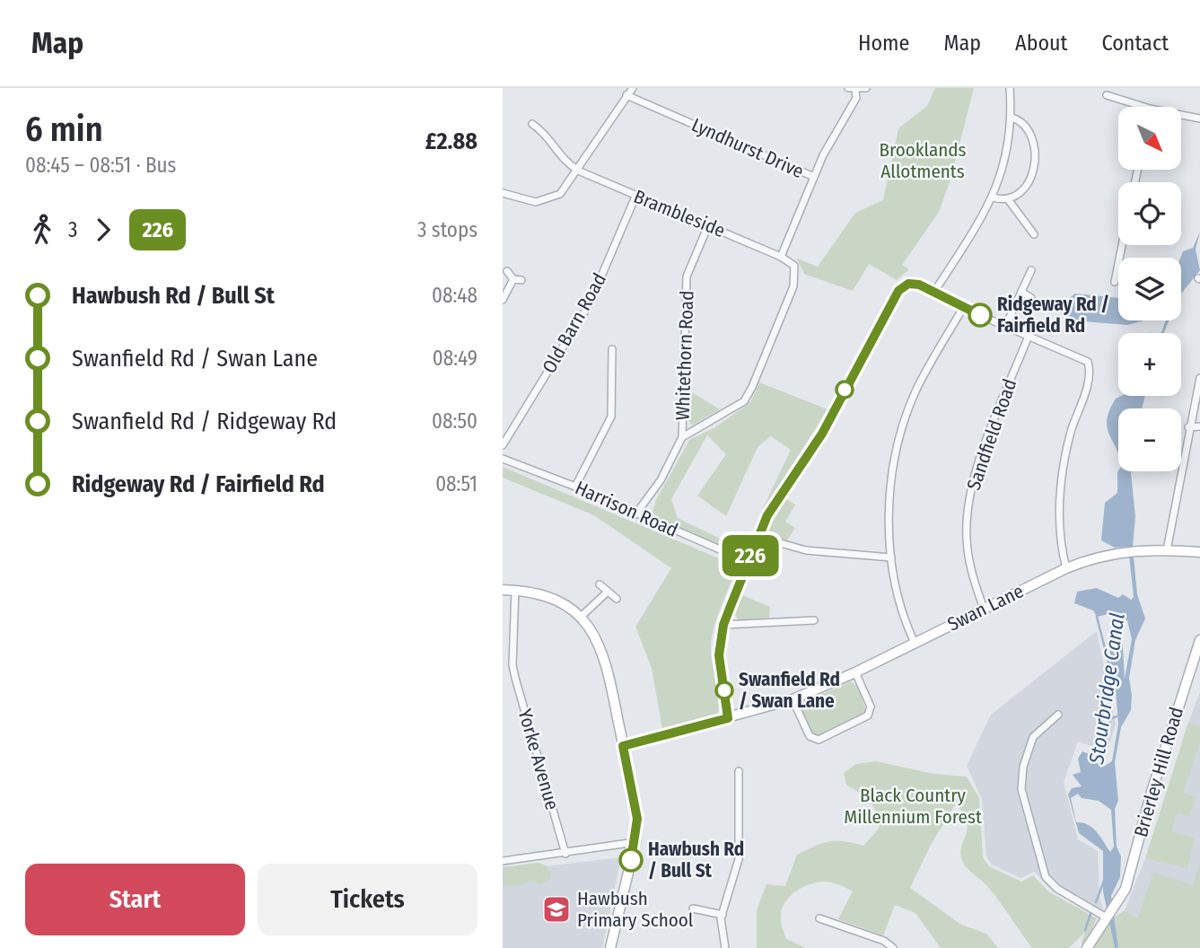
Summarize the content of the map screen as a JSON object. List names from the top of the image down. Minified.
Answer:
{"streets":{"street":["Lyndhurst Drive","Brambleside","Old Barn Road","Whitethorn Road","Sandfield Road","Harrison Road","Swan Lane","Yorke Avenue","Brierley Hill Road"]},"crossings":[["Brambleside","Old Barn Road"],["Brambleside","Whitethorn Road"],["Whitethorn Road","Harrison Road"],["Sandfield Road","Swan Lane"]],"water":["Stourbridge Canal"],"parks":["Brooklands Allotments","Black Country Millennium Forest"],"places":{"other":["Ridgeway Rd / Fairfield Rd","Swanfield Rd / Swan Lane","Hawbush Rd / Bull St"],"school or university":["Hawbush Primary School"]},"lines":["bus line 226"],"north":"bottom right","page":{"header":"Map","nav":["Home","Map","About","Contact"],"heading":["6 min","08:45 – 08:51 · Bus","£2.88"],"on_map":"226","map_buttons":["+","−"],"legs":["3","226","3 stops"],"list":[{"name":"Hawbush Rd / Bull St","value":"08:48"},{"name":"Swanfield Rd / Swan Lane","value":"08:49"},{"name":"Swanfield Rd / Ridgeway Rd","value":"08:50"},{"name":"Ridgeway Rd / Fairfield Rd","value":"08:51"}],"buttons":["Start","Tickets"]}}
